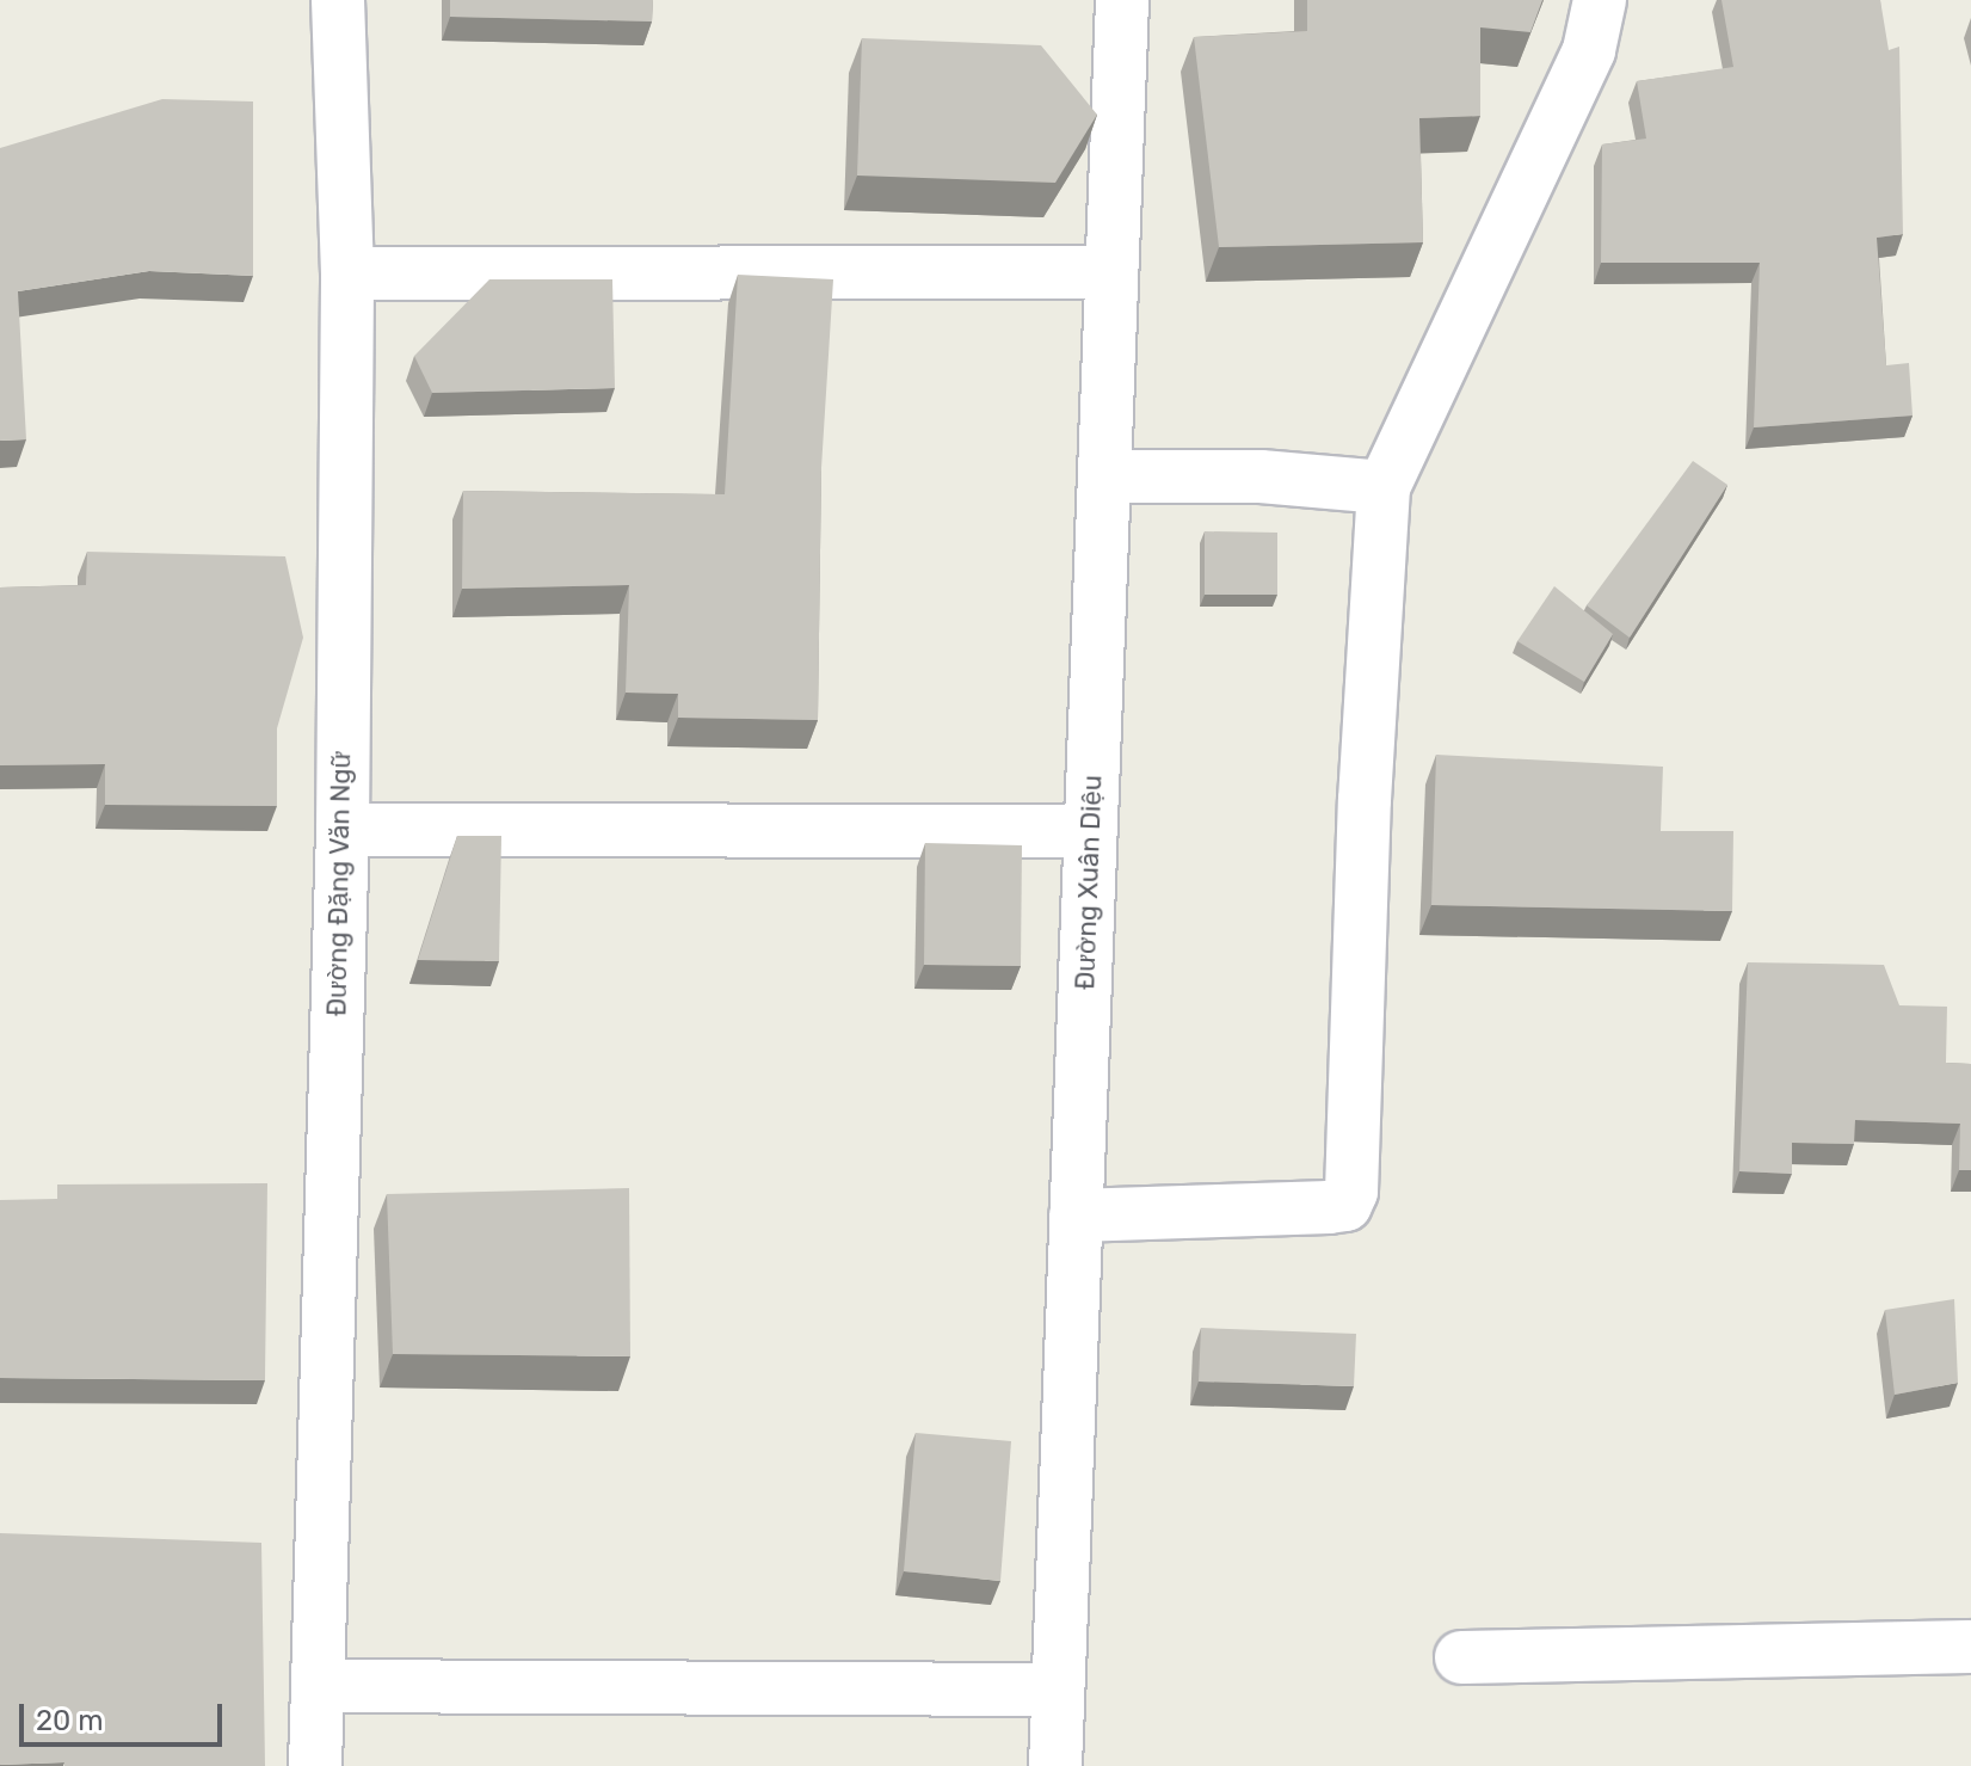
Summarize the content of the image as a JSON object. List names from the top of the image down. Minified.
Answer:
{"streets":{"street":["Đường Xuân Diệu","Đường Đặng Văn Ngữ"]},"scale_bar":"20 m"}
